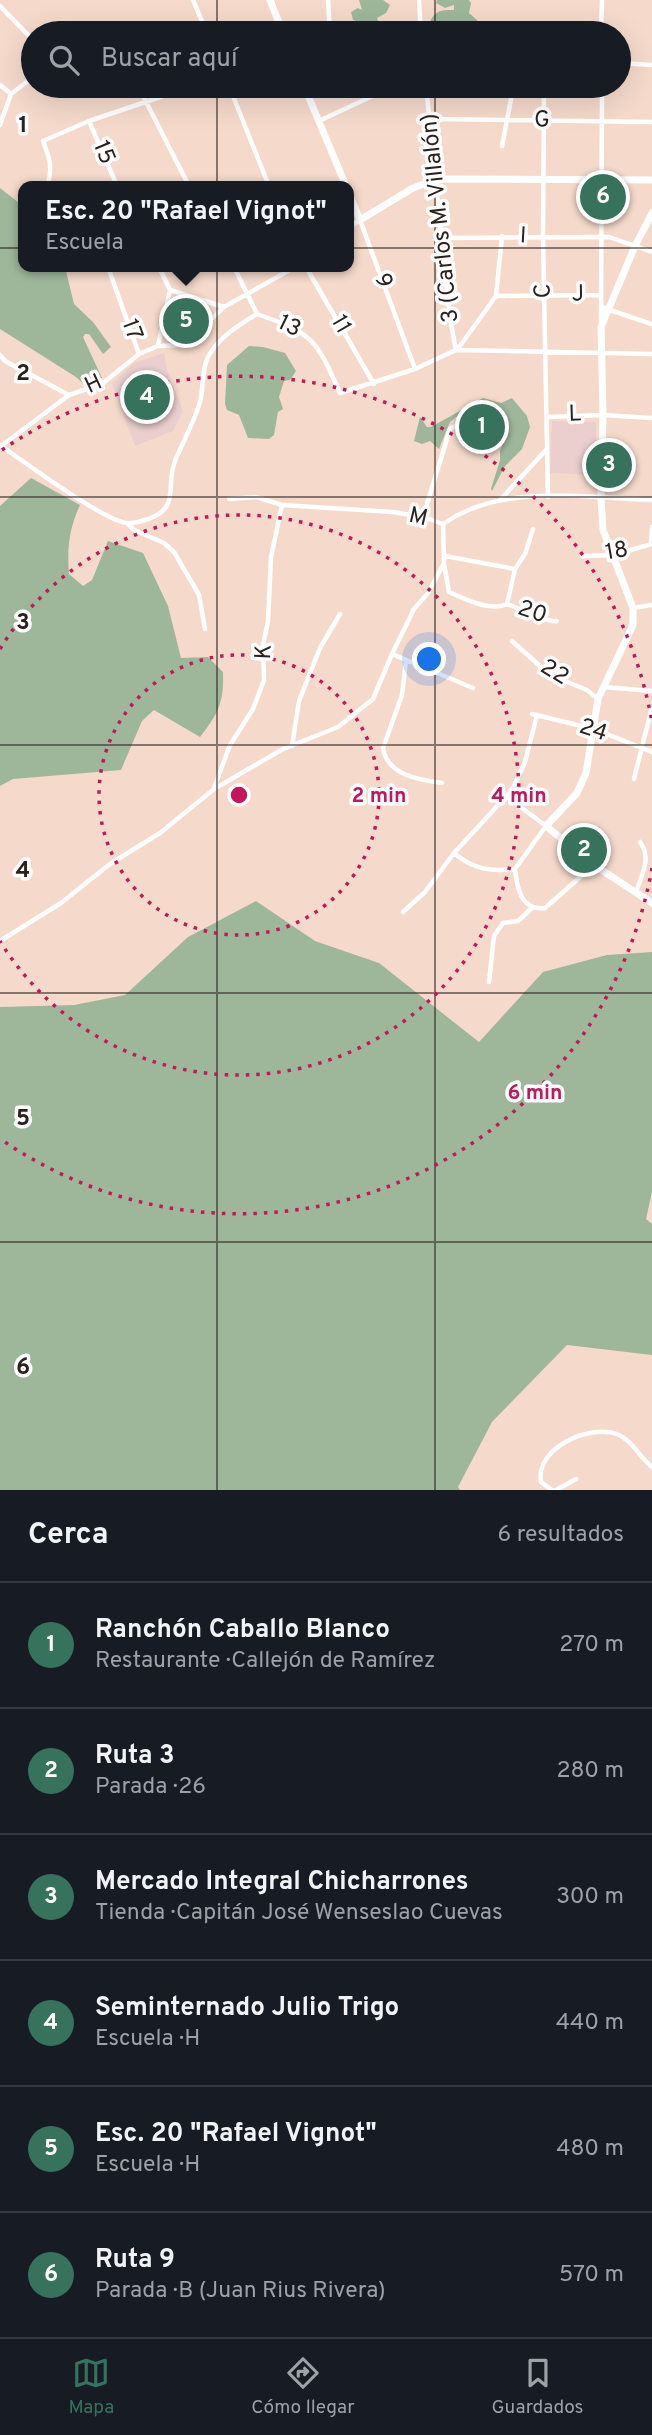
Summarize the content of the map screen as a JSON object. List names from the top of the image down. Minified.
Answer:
{"streets":{"street":["G","15","3 (Carlos M. Villalón)","I","9","C","J","11","13","17","H","L","M","18","20","K","22","24"]},"crossings":[["G","3 (Carlos M. Villalón)"],["G","C"],["3 (Carlos M. Villalón)","I"],["I","C"],["C","J"],["C","L"],["C","M"],["11","13"],["13","H"],["17","H"],["M","K"]],"page":{"search":"Buscar aquí","pins":["6","5","4","1","3","2"],"popup":["Esc. 20 \"Rafael Vignot\"","Escuela"],"heading":["Cerca","6 resultados"],"list":[{"mark":"1","name":"Ranchón Caballo Blanco","note":"Restaurante · Callejón de Ramírez","value":"270 m"},{"mark":"2","name":"Ruta 3","note":"Parada · 26","value":"280 m"},{"mark":"3","name":"Mercado Integral Chicharrones","note":"Tienda · Capitán José Wenseslao Cuevas","value":"300 m"},{"mark":"4","name":"Seminternado Julio Trigo","note":"Escuela · H","value":"440 m"},{"mark":"5","name":"Esc. 20 \"Rafael Vignot\"","note":"Escuela · H","value":"480 m"},{"mark":"6","name":"Ruta 9","note":"Parada · B (Juan Rius Rivera)","value":"570 m"}],"nav":["Mapa","Cómo llegar","Guardados"]},"grid":{"rows":["1","2","3","4","5","6"]},"rings":["2 min","4 min","6 min"]}
